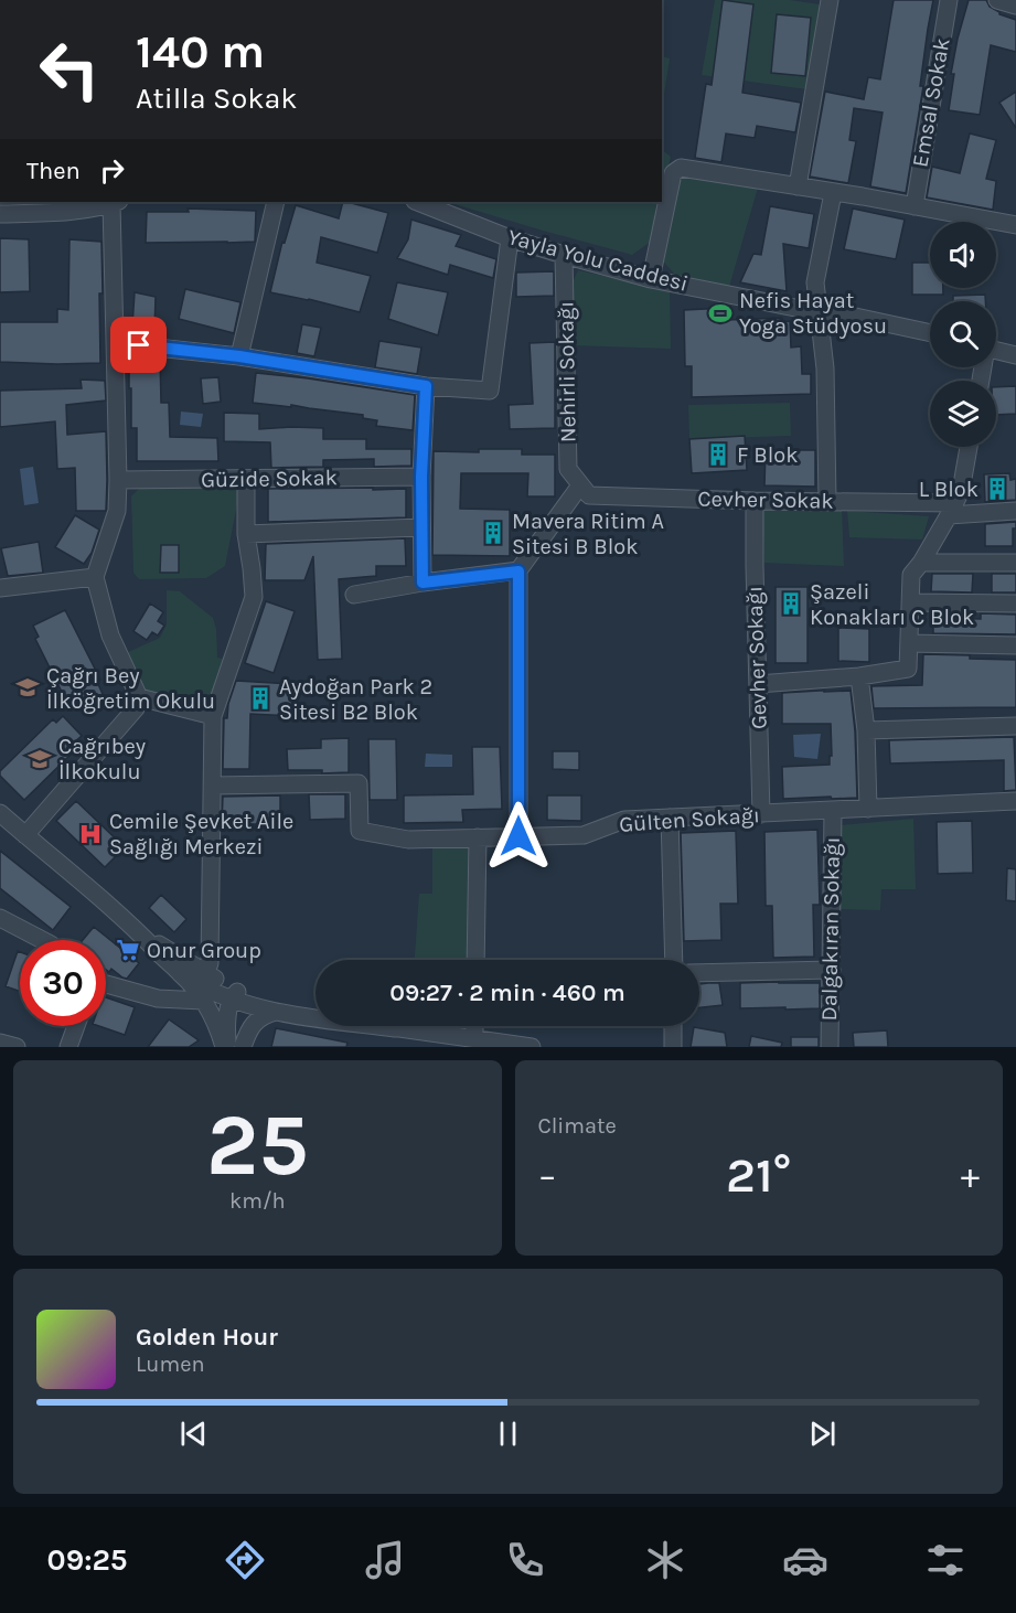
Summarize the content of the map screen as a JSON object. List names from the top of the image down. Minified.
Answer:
{"streets":{"street":["Emsal Sokak","Yayla Yolu Caddesi","Nehirli Sokağı","Güzide Sokak","Cevher Sokak","Gevher Sokağı","Gülten Sokağı","Dalgakıran Sokağı"]},"crossings":[["Yayla Yolu Caddesi","Nehirli Sokağı"],["Nehirli Sokağı","Cevher Sokak"],["Cevher Sokak","Gevher Sokağı"],["Gevher Sokağı","Gülten Sokağı"],["Gülten Sokağı","Dalgakıran Sokağı"]],"places":{"sports":["Nefis Hayat Yoga Stüdyosu"],"building":["F Blok","L Blok","Mavera Ritim A Sitesi B Blok","Şazeli Konakları C Blok","Aydoğan Park 2 Sitesi B2 Blok"],"school or university":["Çağrı Bey İlköğretim Okulu","Cağrıbey İlkokulu"],"hospital":["Cemile Şevket Aile Sağlığı Merkezi"],"supermarket":["Onur Group"]},"page":{"turn":["140 m","Atilla Sokak"],"then":"Then","limit":"30","trip":"09:27 · 2 min · 460 m","tile":[["25","km/h"],"Climate"],"heat":["−","21°","+"],"song":["Golden Hour","Lumen"],"tabs":"09:25"}}
